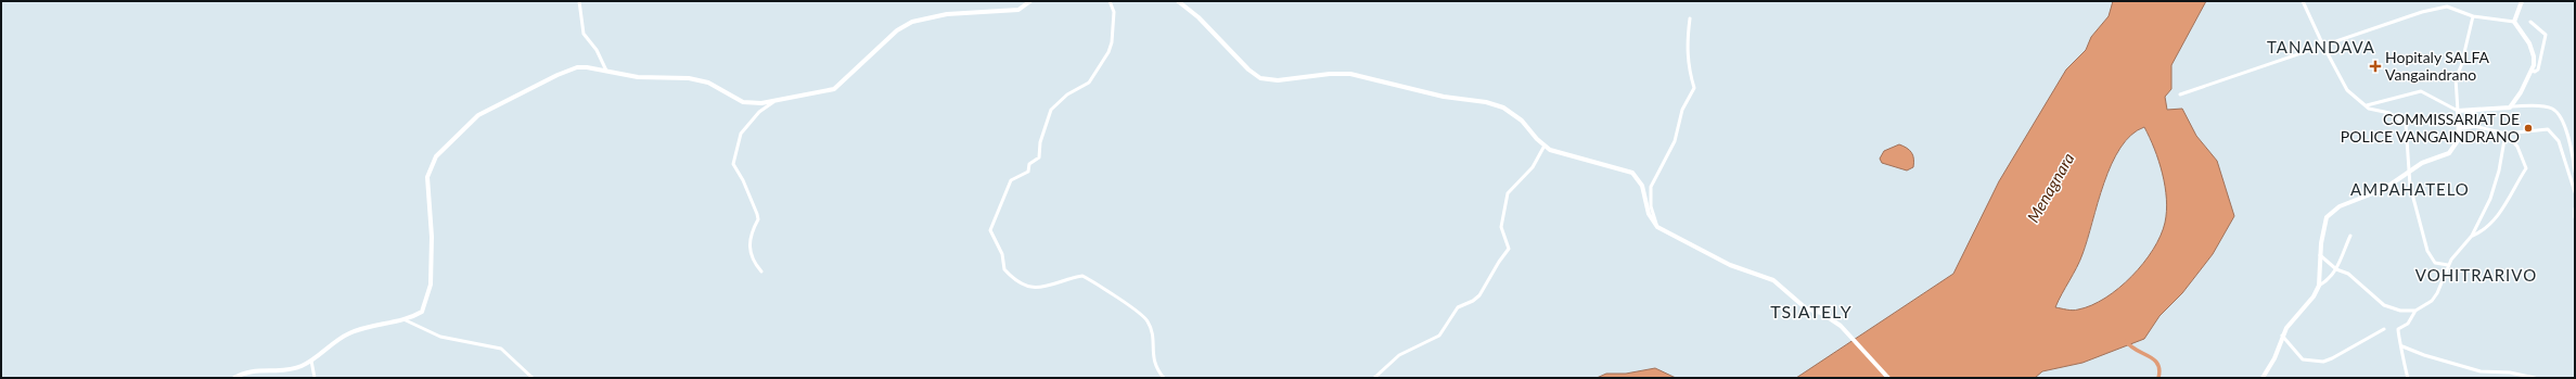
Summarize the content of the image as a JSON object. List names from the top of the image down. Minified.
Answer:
{"districts":["TANANDAVA","AMPAHATELO","VOHITRARIVO","TSIATELY"],"water":["Menagnara"],"places":{"health":["Hopitaly SALFA Vangaindrano"],"other":["COMMISSARIAT DE POLICE VANGAINDRANO"]}}
